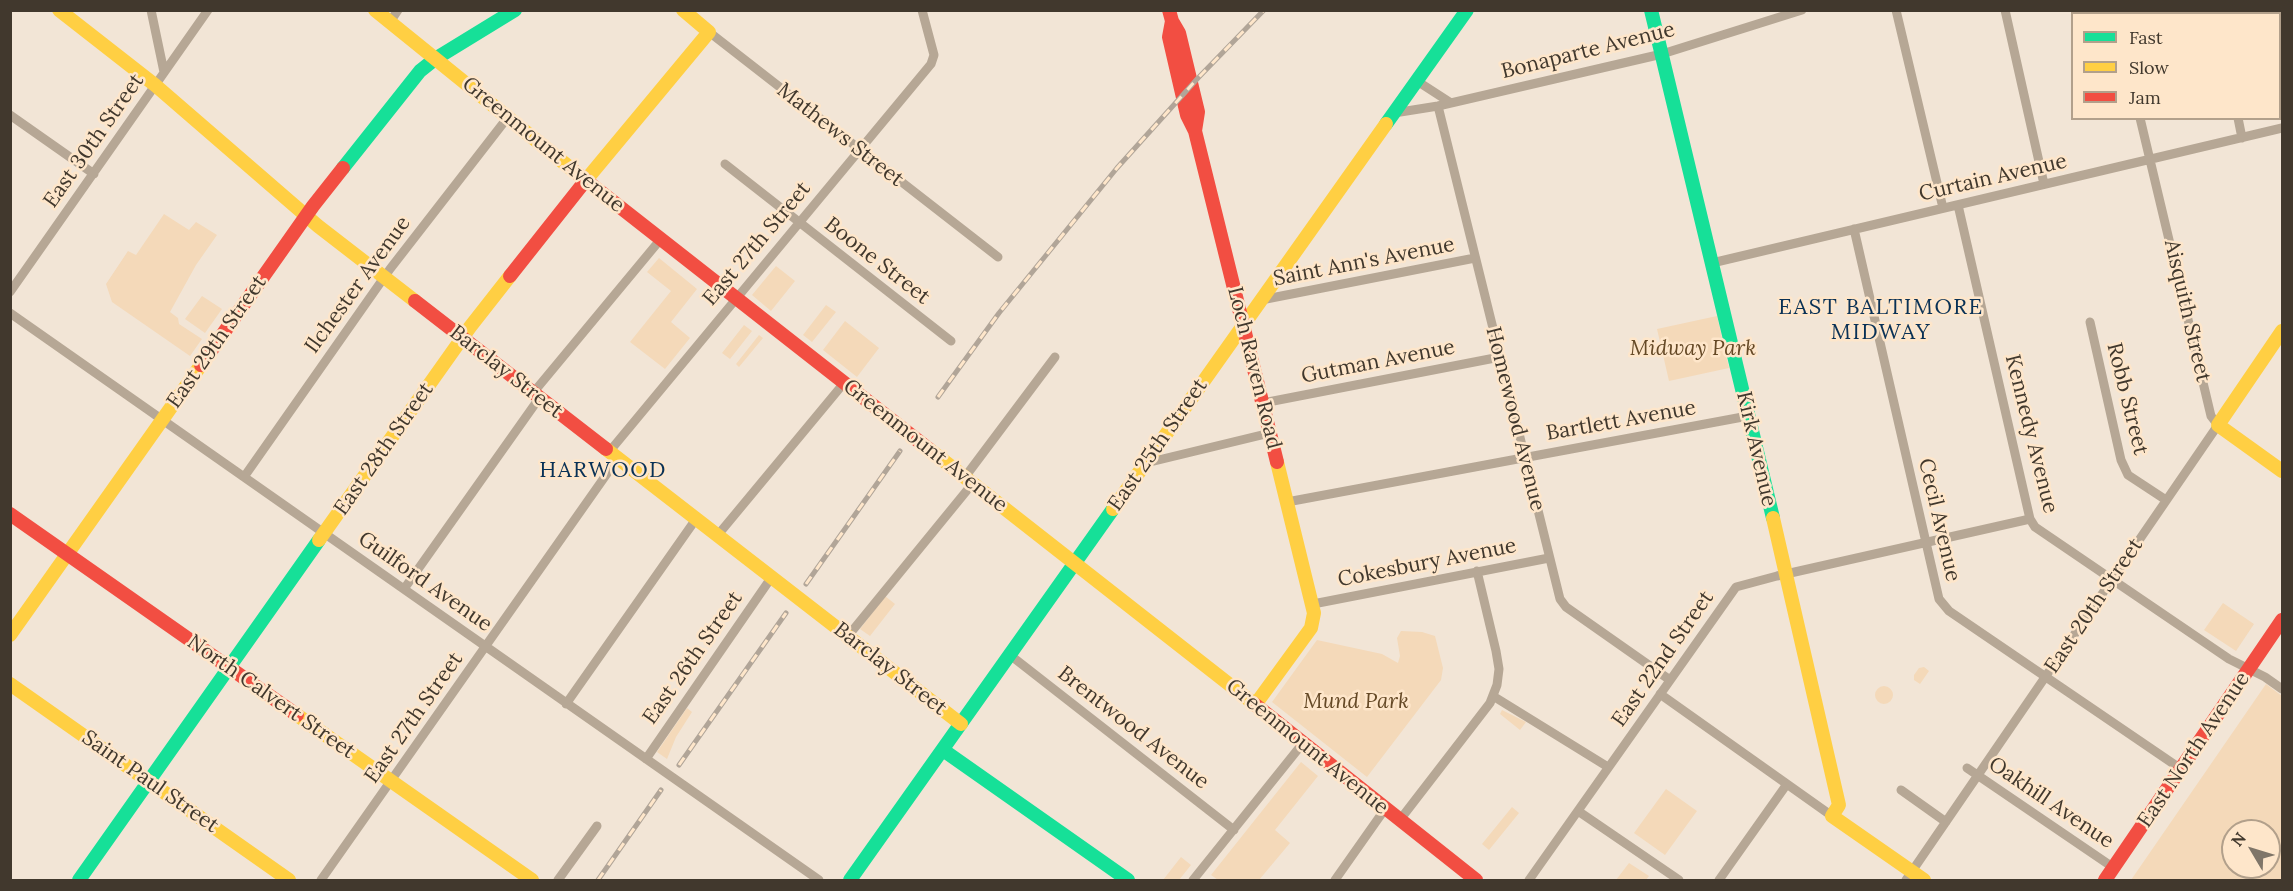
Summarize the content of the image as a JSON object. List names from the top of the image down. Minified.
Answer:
{"streets":{"main road":["Mathews Street","Greenmount Avenue","East 29th Street","Loch Raven Road","Barclay Street","East 25th Street","East 28th Street","Kirk Avenue","East 20th Street","North Calvert Street","East North Avenue","Saint Paul Street"],"street":["Bonaparte Avenue","East 30th Street","Curtain Avenue","East 27th Street","Boone Street","Saint Ann's Avenue","Ilchester Avenue","Aisquith Street","Gutman Avenue","Robb Street","Homewood Avenue","Bartlett Avenue","Kennedy Avenue","Cecil Avenue","Cokesbury Avenue","Guilford Avenue","East 26th Street","East 22nd Street","Brentwood Avenue","Oakhill Avenue"]},"crossings":[["Bonaparte Avenue","Homewood Avenue"],["Bonaparte Avenue","East 25th Street"],["Bonaparte Avenue","Kirk Avenue"],["Mathews Street","East 27th Street"],["Mathews Street","East 28th Street"],["East 30th Street","Barclay Street"],["Greenmount Avenue","East 27th Street"],["Greenmount Avenue","Ilchester Avenue"],["Greenmount Avenue","East 29th Street"],["Greenmount Avenue","East 25th Street"],["Greenmount Avenue","East 28th Street"],["Curtain Avenue","Aisquith Street"],["Curtain Avenue","Kennedy Avenue"],["Curtain Avenue","Kirk Avenue"],["Curtain Avenue","Cecil Avenue"],["East 27th Street","Boone Street"],["East 27th Street","Barclay Street"],["East 27th Street","Guilford Avenue"],["East 27th Street","North Calvert Street"],["Saint Ann's Avenue","Homewood Avenue"],["Saint Ann's Avenue","East 25th Street"],["Ilchester Avenue","Barclay Street"],["Ilchester Avenue","Guilford Avenue"],["Aisquith Street","East 20th Street"],["East 29th Street","Barclay Street"],["East 29th Street","Guilford Avenue"],["East 29th Street","North Calvert Street"],["Gutman Avenue","Loch Raven Road"],["Gutman Avenue","Homewood Avenue"],["Loch Raven Road","Bartlett Avenue"],["Loch Raven Road","East 25th Street"],["Loch Raven Road","Cokesbury Avenue"],["Barclay Street","East 25th Street"],["Barclay Street","East 28th Street"],["Barclay Street","East 26th Street"],["Robb Street","East 20th Street"],["Homewood Avenue","Bartlett Avenue"],["Homewood Avenue","Cokesbury Avenue"],["Homewood Avenue","East 22nd Street"],["Bartlett Avenue","Kirk Avenue"],["Kennedy Avenue","East 20th Street"],["Kennedy Avenue","East 22nd Street"],["Kennedy Avenue","East North Avenue"],["East 25th Street","Brentwood Avenue"],["East 28th Street","Guilford Avenue"],["East 28th Street","North Calvert Street"],["East 28th Street","Saint Paul Street"],["Kirk Avenue","East 22nd Street"],["Cecil Avenue","East 20th Street"],["Cecil Avenue","East 22nd Street"],["Cecil Avenue","East North Avenue"],["Guilford Avenue","East 26th Street"],["East 20th Street","Oakhill Avenue"],["East North Avenue","Oakhill Avenue"]],"districts":["EAST BALTIMORE MIDWAY","HARWOOD"],"parks":["Midway Park","Mund Park"],"legend":["Fast","Slow","Jam"],"north":"top left"}
